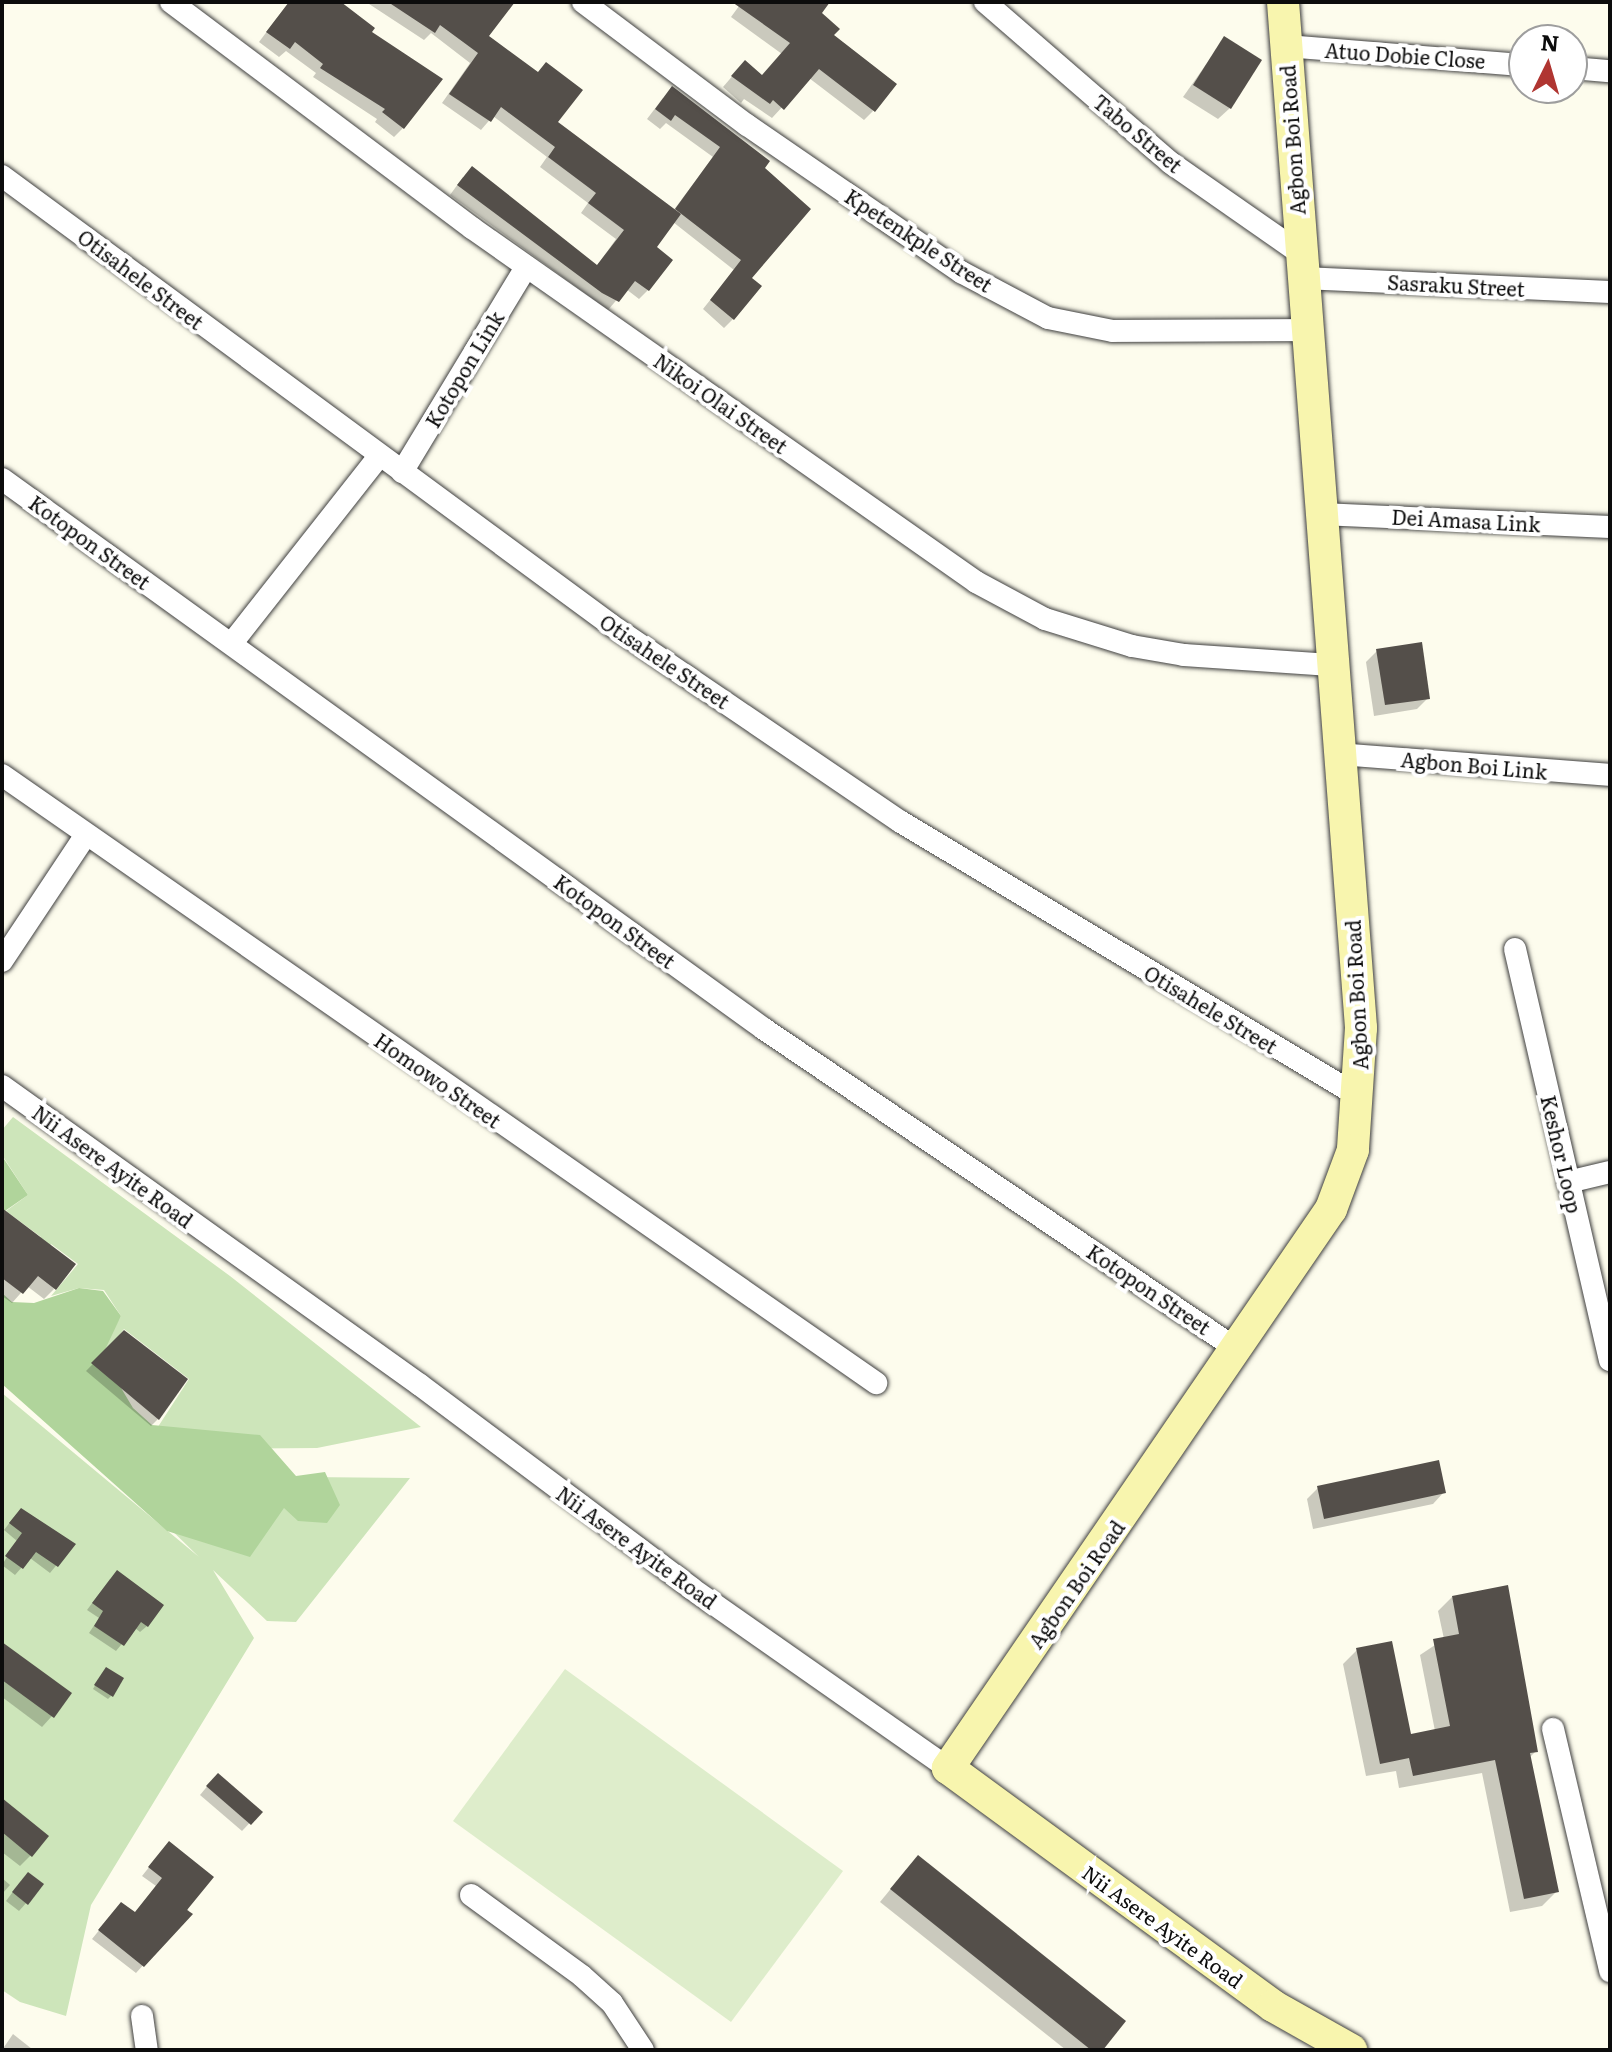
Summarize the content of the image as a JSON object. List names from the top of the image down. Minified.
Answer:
{"streets":{"street":["Atuo Dobie Close","Tabo Street","Agbon Boi Road","Kpetenkple Street","Otisahele Street","Sasraku Street","Kotopon Link","Nikoi Olai Street","Dei Amasa Link","Kotopon Street","Agbon Boi Link","Homowo Street","Keshor Loop","Nii Asere Ayite Road"]},"crossings":[["Atuo Dobie Close","Agbon Boi Road"],["Tabo Street","Agbon Boi Road"],["Tabo Street","Sasraku Street"],["Agbon Boi Road","Kpetenkple Street"],["Agbon Boi Road","Otisahele Street"],["Agbon Boi Road","Sasraku Street"],["Agbon Boi Road","Nikoi Olai Street"],["Agbon Boi Road","Dei Amasa Link"],["Agbon Boi Road","Kotopon Street"],["Agbon Boi Road","Agbon Boi Link"],["Agbon Boi Road","Nii Asere Ayite Road"],["Otisahele Street","Kotopon Link"],["Kotopon Link","Nikoi Olai Street"]],"north":"top"}
